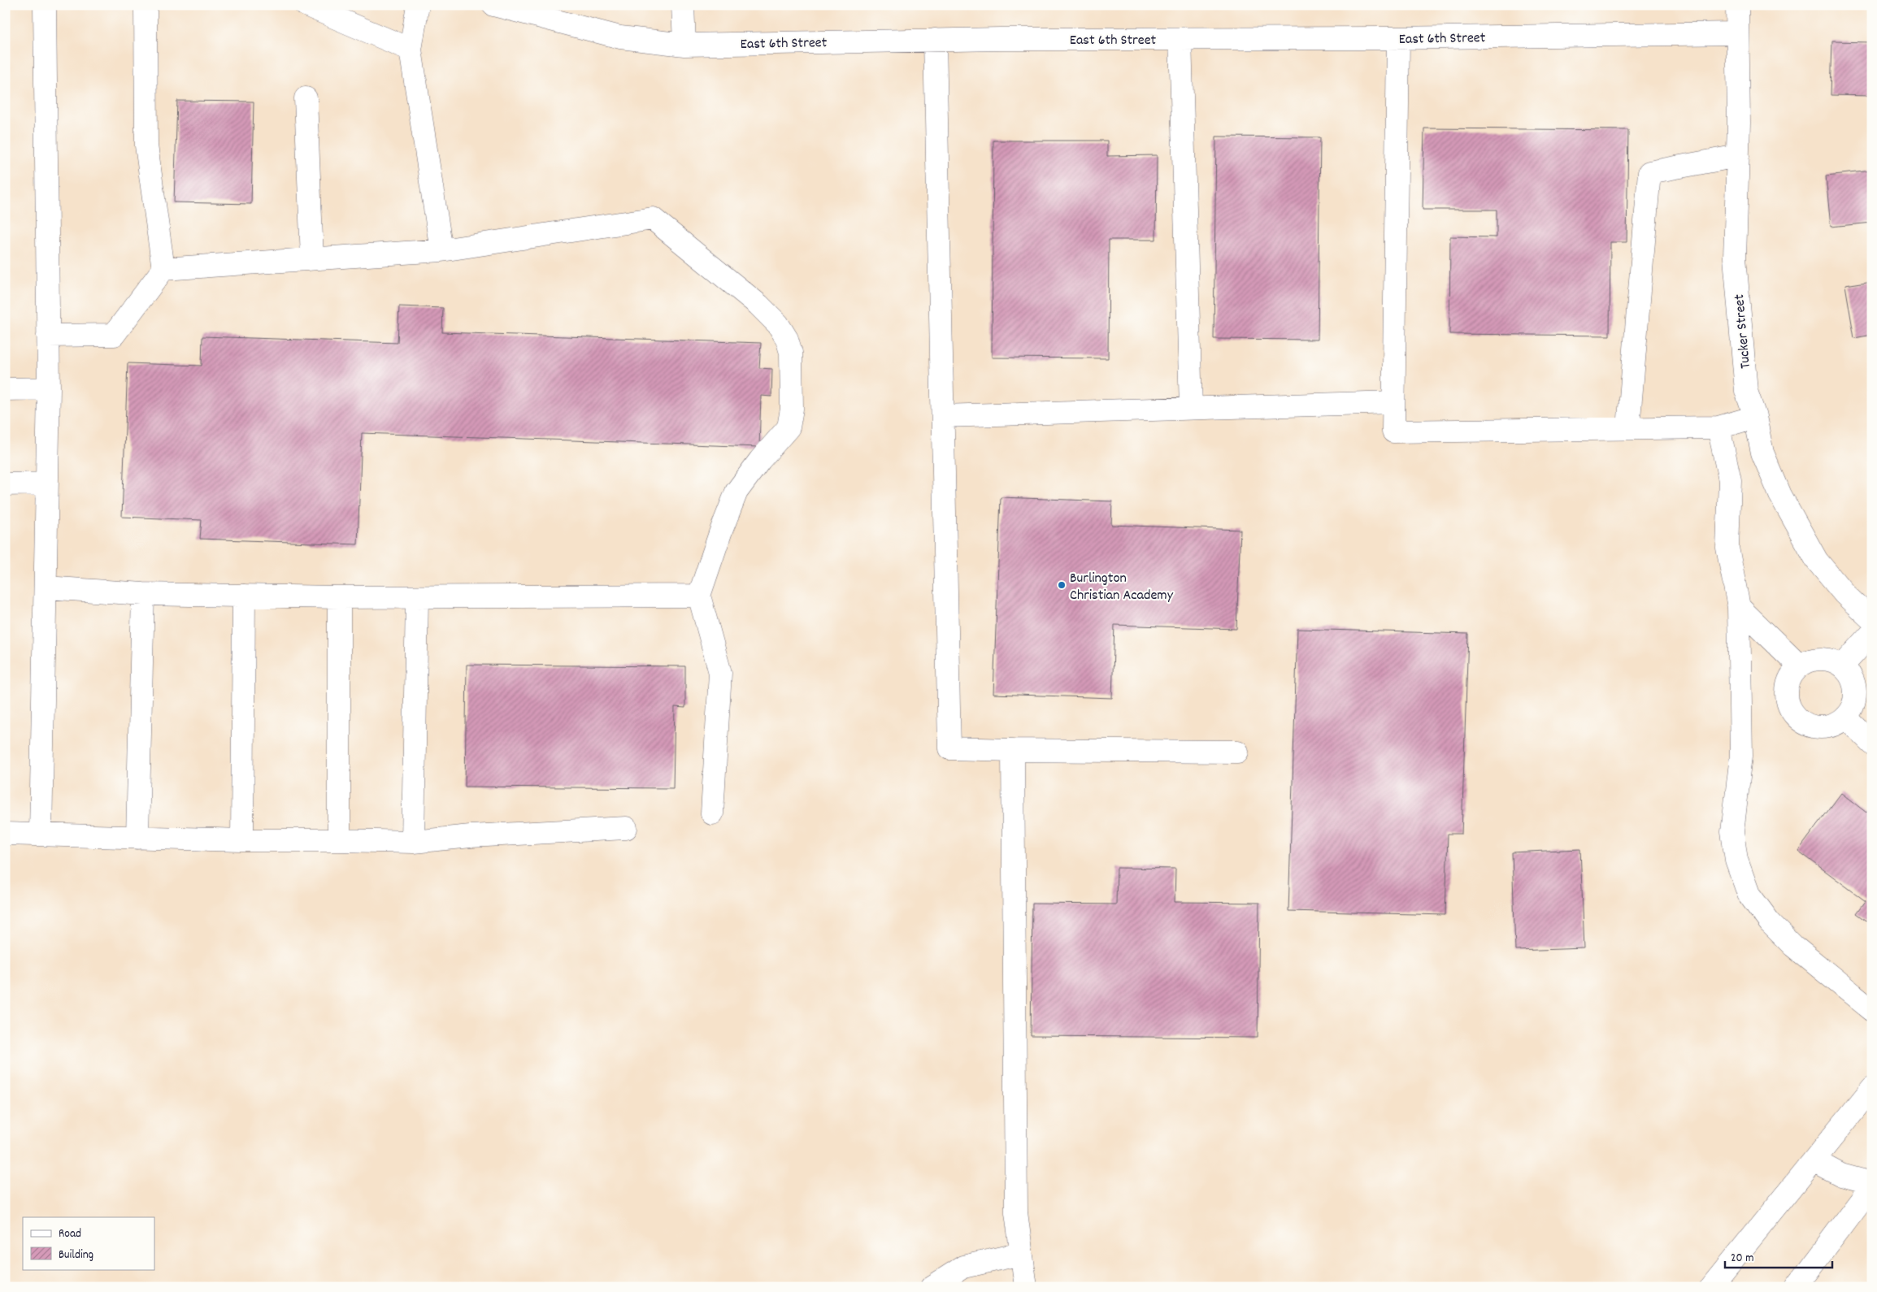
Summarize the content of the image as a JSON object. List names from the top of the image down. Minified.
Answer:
{"streets":{"street":["East 6th Street","Tucker Street"]},"crossings":[["East 6th Street","Tucker Street"]],"places":["Burlington Christian Academy"],"legend":["Road","Building"],"scale_bar":"20 m"}
